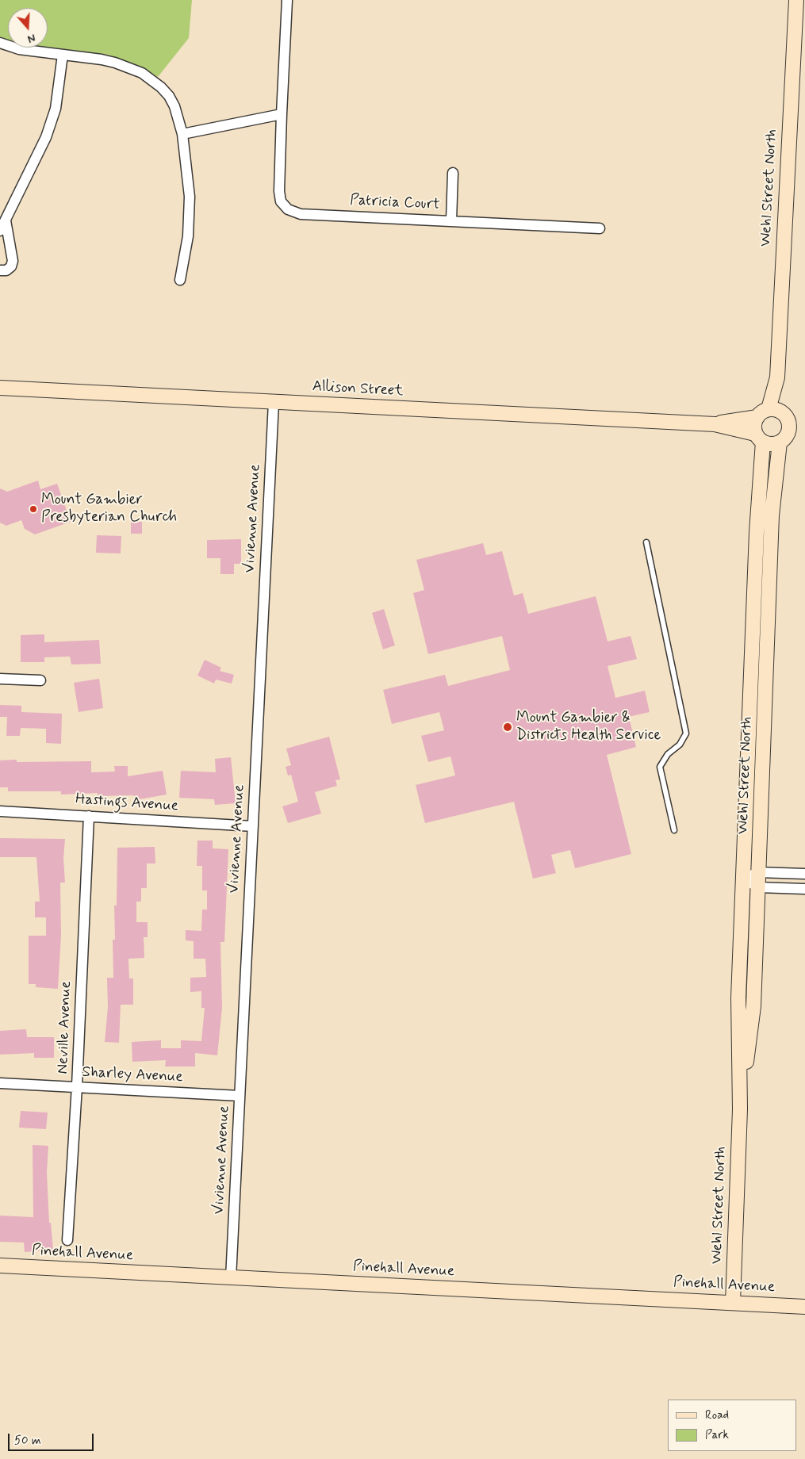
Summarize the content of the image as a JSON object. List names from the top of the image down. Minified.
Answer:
{"streets":{"street":["Wehl Street North","Patricia Court","Allison Street","Vivienne Avenue","Hastings Avenue","Neville Avenue","Sharley Avenue","Pinehall Avenue"]},"crossings":[["Wehl Street North","Allison Street"],["Wehl Street North","Pinehall Avenue"],["Allison Street","Vivienne Avenue"],["Vivienne Avenue","Hastings Avenue"],["Vivienne Avenue","Sharley Avenue"],["Vivienne Avenue","Pinehall Avenue"],["Hastings Avenue","Neville Avenue"],["Neville Avenue","Sharley Avenue"]],"places":["Mount Gambier Presbyterian Church","Mount Gambier & Districts Health Service"],"legend":["Road","Park"],"scale_bar":"50 m","north":"bottom"}
